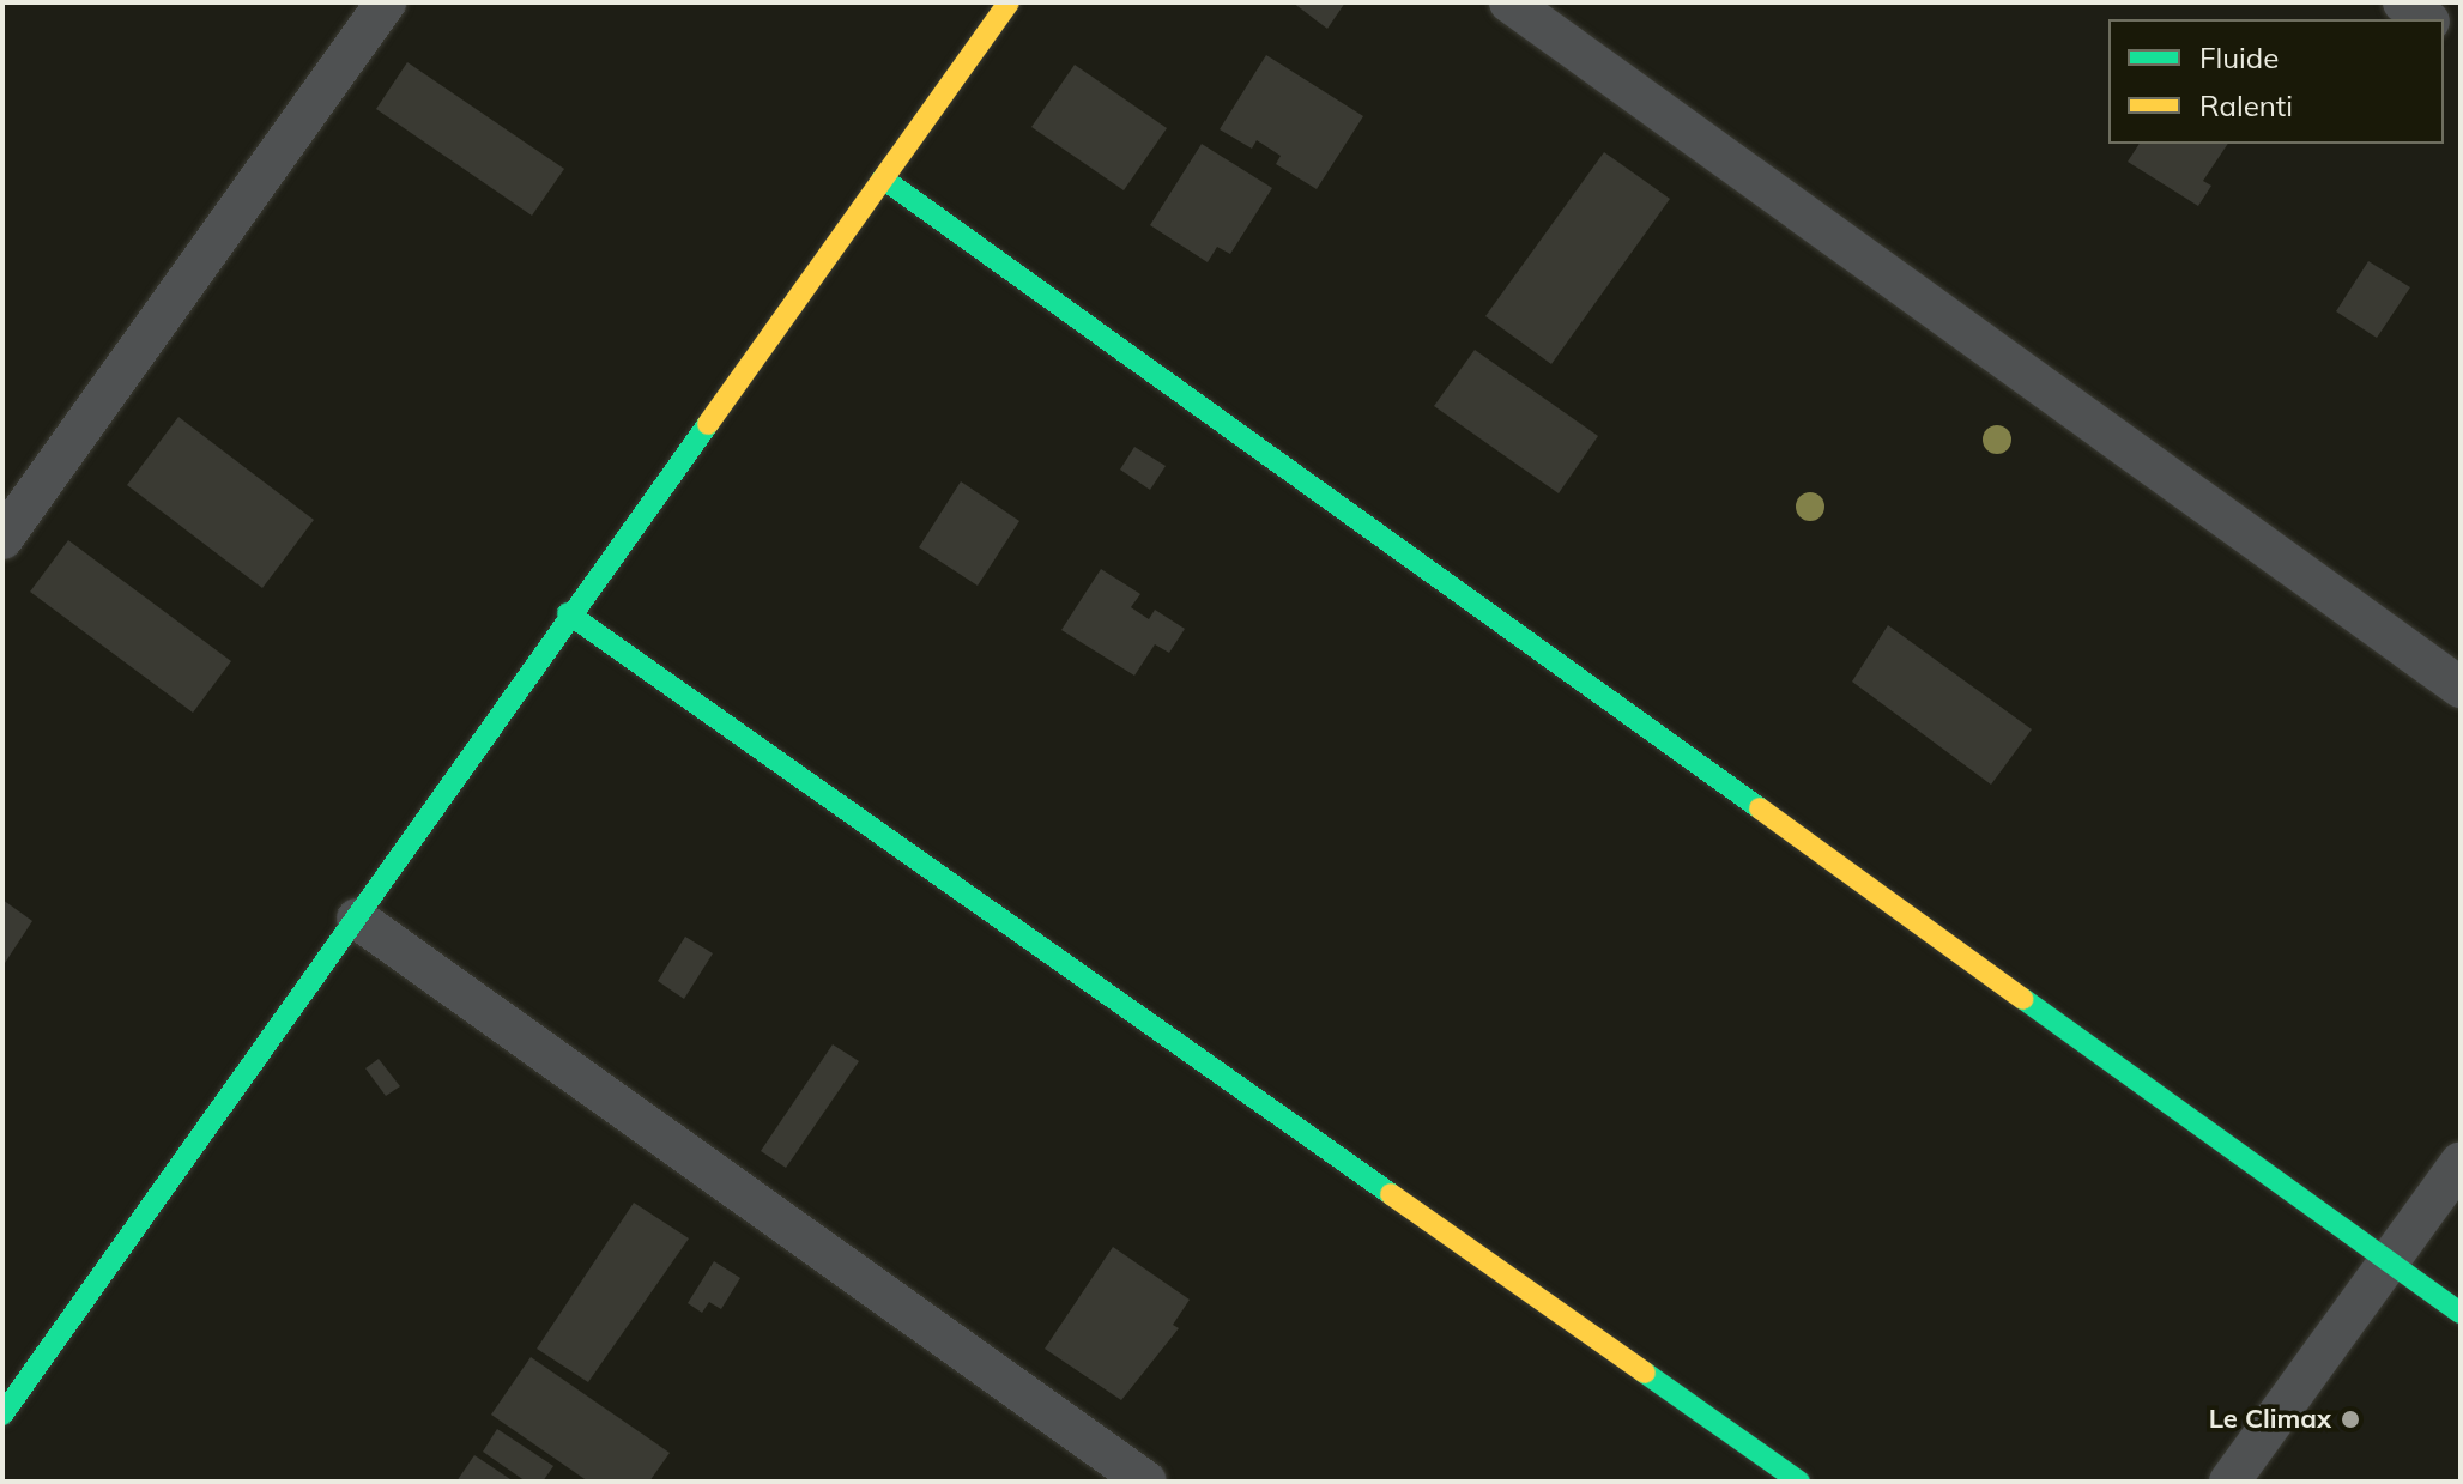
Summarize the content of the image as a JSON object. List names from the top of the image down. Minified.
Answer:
{"places":["Le Climax"],"legend":["Fluide","Ralenti"]}
